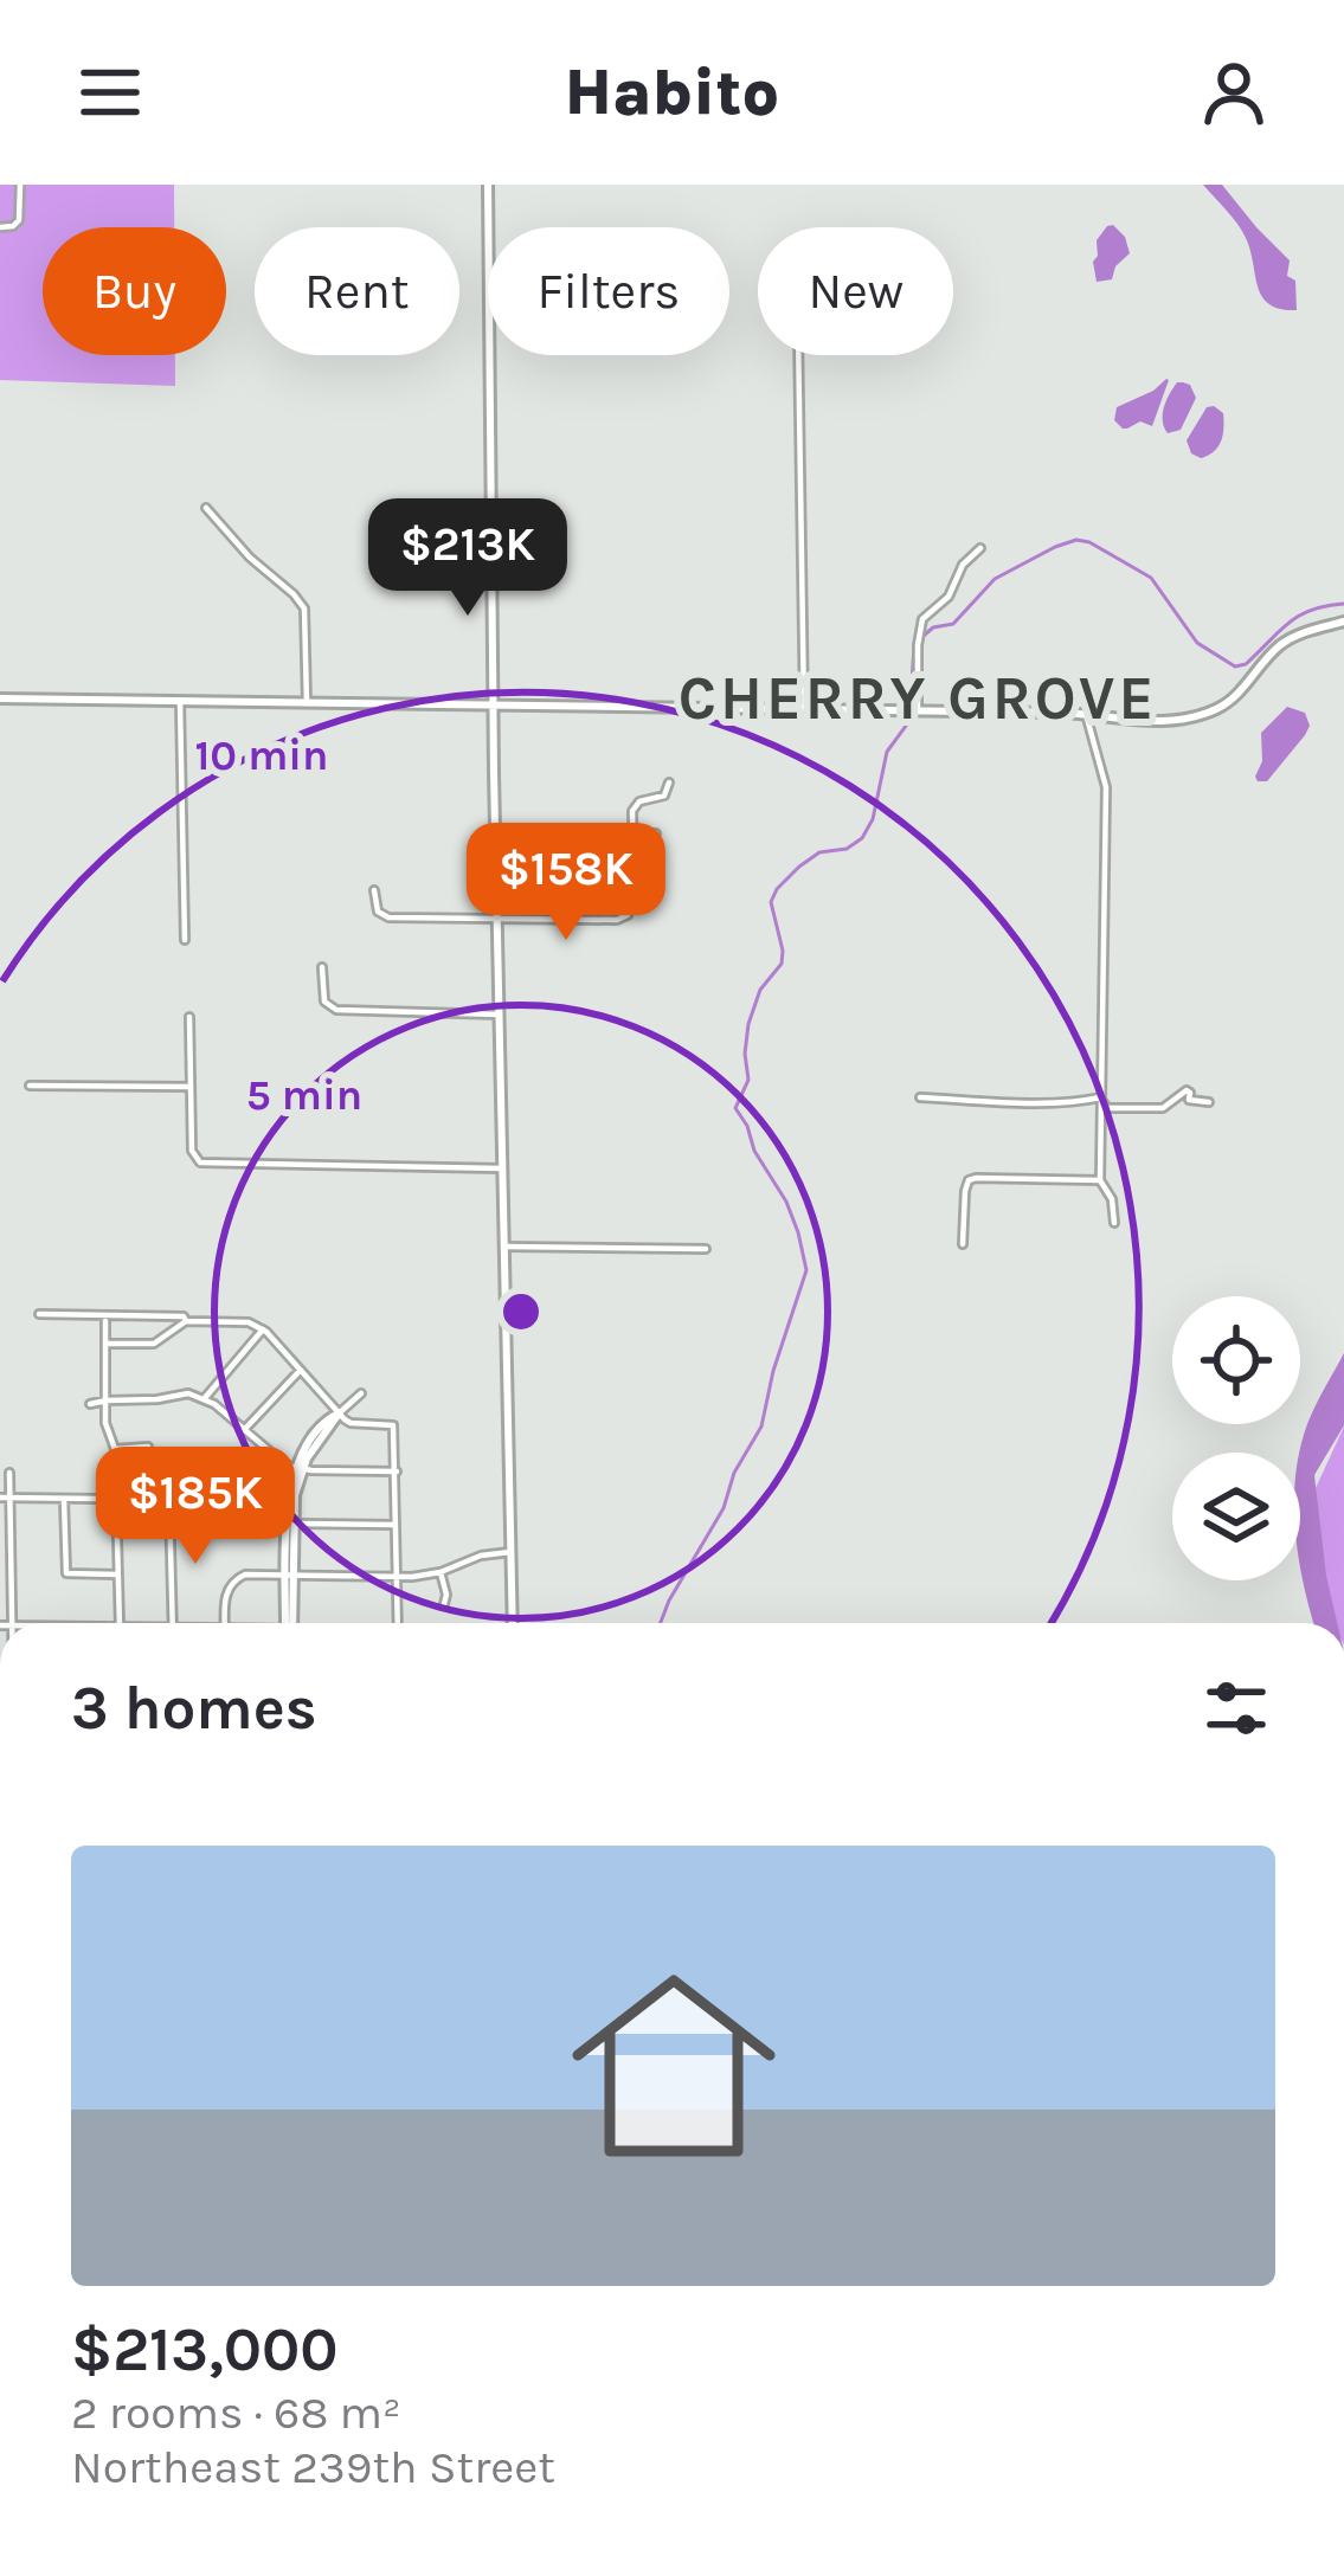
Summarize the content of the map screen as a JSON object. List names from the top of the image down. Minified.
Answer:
{"districts":["CHERRY GROVE"],"page":{"header":"Habito","chip":["Buy","Rent","Filters","New"],"price":["$213K","$158K","$185K"],"heading":"3 homes","list":[{"name":"$213,000","note":"2 rooms · 68 m² · Northeast 239th Street"}]},"rings":["10 min","5 min"]}
